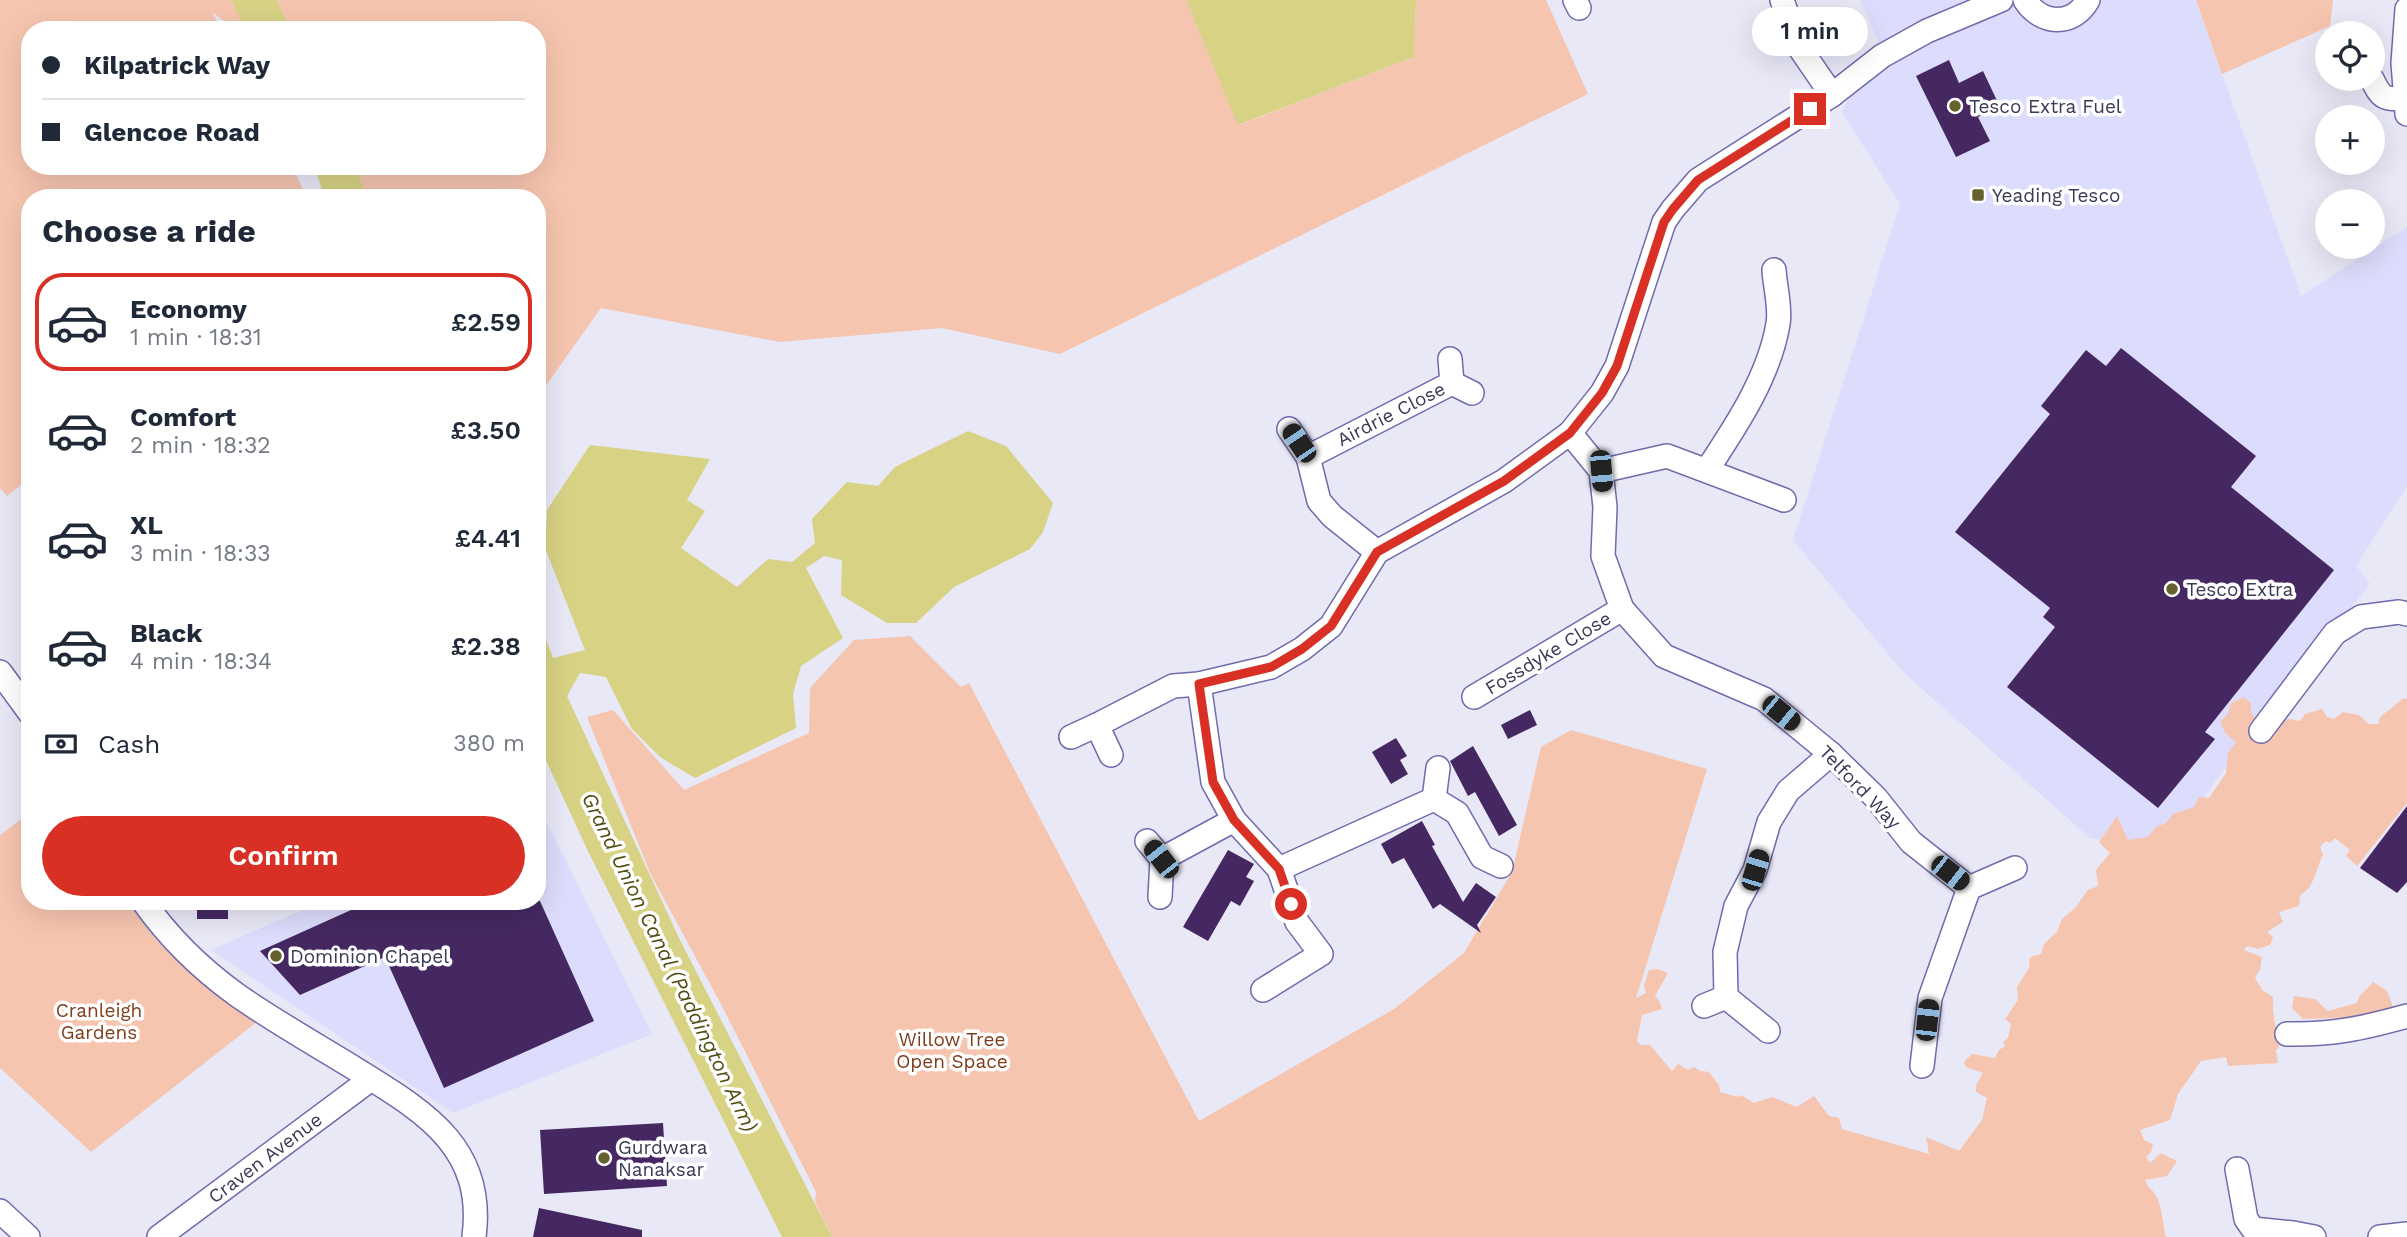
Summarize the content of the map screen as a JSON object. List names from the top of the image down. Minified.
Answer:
{"streets":{"street":["Airdrie Close","Fossdyke Close","Telford Way","Craven Avenue"]},"crossings":[["Fossdyke Close","Telford Way"]],"water":["Grand Union Canal (Paddington Arm)"],"parks":["Cranleigh Gardens","Willow Tree Open Space"],"places":{"other":["Tesco Extra Fuel","Tesco Extra","Dominion Chapel","Gurdwara Nanaksar"],"transit":["Yeading Tesco"]},"page":{"bubble":"1 min","map_buttons":["+","−"],"banner":["Kilpatrick Way","Glencoe Road"],"heading":"Choose a ride","list":[{"name":"Economy","note":"1 min · 18:31","value":"£2.59"},{"name":"Comfort","note":"2 min · 18:32","value":"£3.50"},{"name":"XL","note":"3 min · 18:33","value":"£4.41"},{"name":"Black","note":"4 min · 18:34","value":"£2.38"}],"pay":["Cash","380 m"],"buttons":"Confirm"}}
